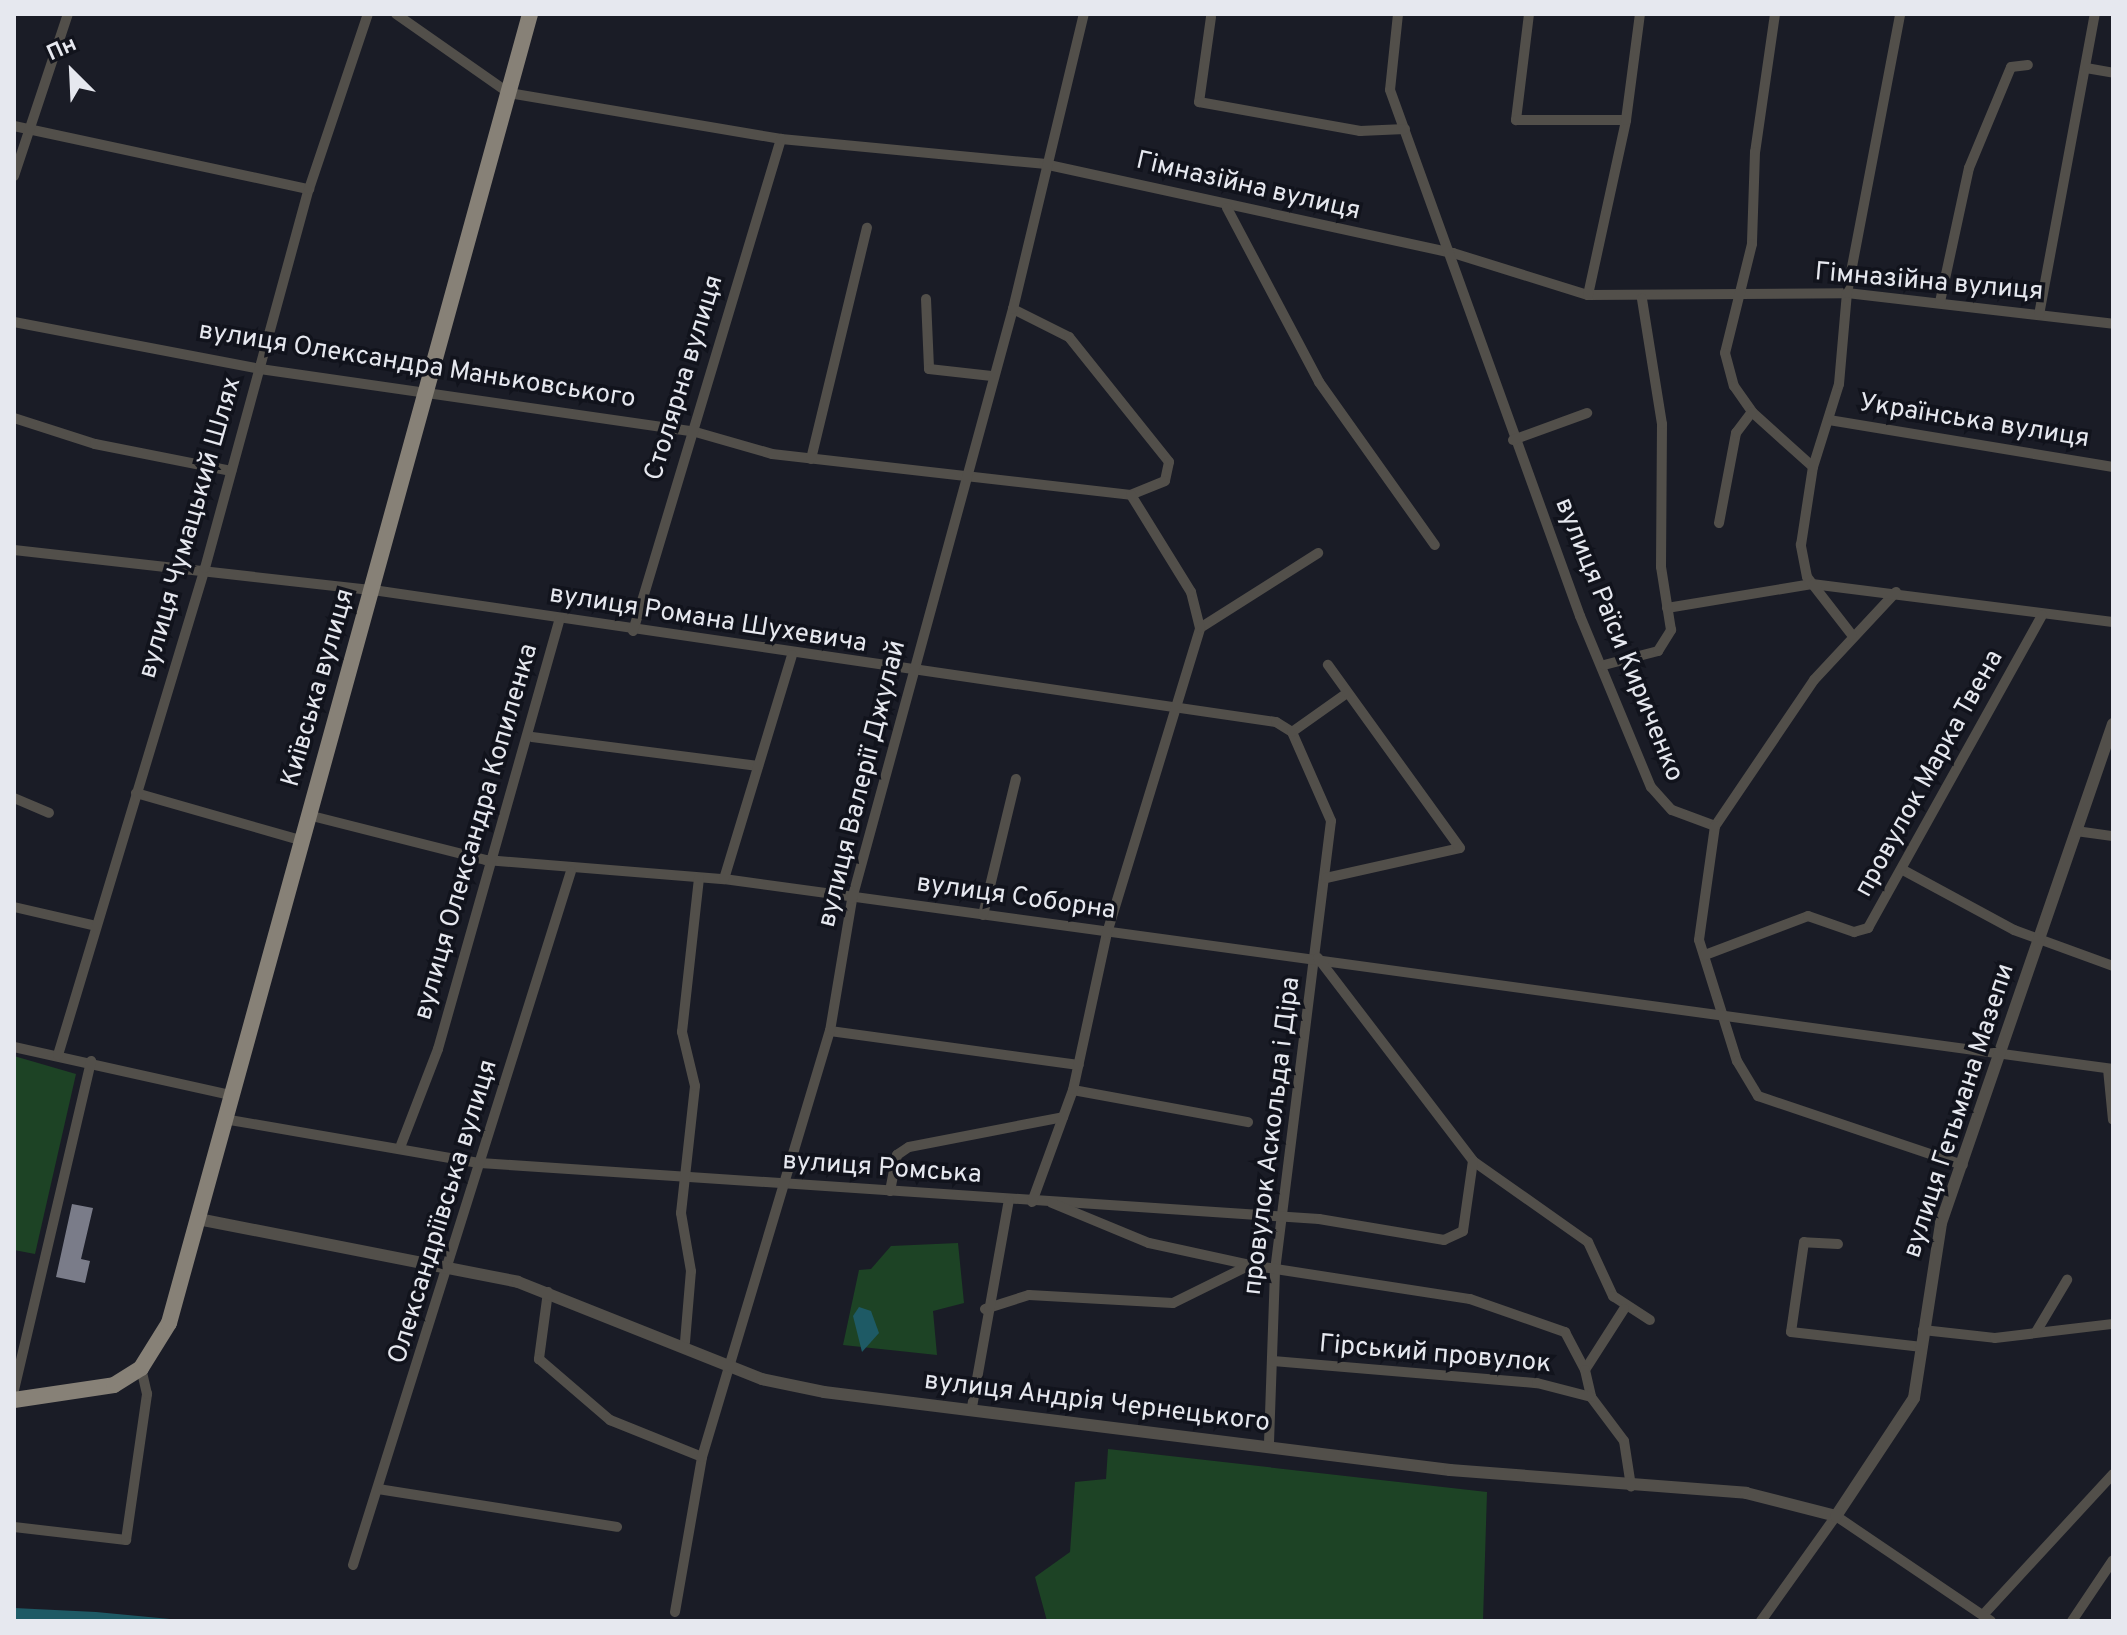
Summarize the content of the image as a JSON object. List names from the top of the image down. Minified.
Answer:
{"streets":{"main road":["Київська вулиця"],"street":["Гімназійна вулиця","вулиця Олександра Маньковського","Столярна вулиця","Українська вулиця","вулиця Чумацький Шлях","вулиця Романа Шухевича","вулиця Раїси Кириченко","провулок Марка Твена","вулиця Валерії Джулай","вулиця Олександра Копиленка","вулиця Соборна","вулиця Гетьмана Мазепи","провулок Аскольда і Діра","вулиця Ромська","Олександріївська вулиця","Гірський провулок","вулиця Андрія Чернецького"]},"crossings":[["Гімназійна вулиця","Столярна вулиця"],["Гімназійна вулиця","вулиця Раїси Кириченко"],["Гімназійна вулиця","Київська вулиця"],["Гімназійна вулиця","вулиця Валерії Джулай"],["вулиця Олександра Маньковського","Столярна вулиця"],["вулиця Олександра Маньковського","вулиця Чумацький Шлях"],["вулиця Олександра Маньковського","Київська вулиця"],["вулиця Олександра Маньковського","вулиця Валерії Джулай"],["Столярна вулиця","вулиця Романа Шухевича"],["вулиця Чумацький Шлях","вулиця Романа Шухевича"],["вулиця Романа Шухевича","Київська вулиця"],["вулиця Романа Шухевича","вулиця Валерії Джулай"],["вулиця Романа Шухевича","вулиця Олександра Копиленка"],["Київська вулиця","вулиця Соборна"],["Київська вулиця","вулиця Ромська"],["Київська вулиця","вулиця Андрія Чернецького"],["вулиця Валерії Джулай","вулиця Соборна"],["вулиця Валерії Джулай","вулиця Ромська"],["вулиця Валерії Джулай","вулиця Андрія Чернецького"],["вулиця Олександра Копиленка","вулиця Соборна"],["вулиця Олександра Копиленка","вулиця Ромська"],["вулиця Соборна","вулиця Гетьмана Мазепи"],["вулиця Соборна","провулок Аскольда і Діра"],["вулиця Соборна","Олександріївська вулиця"],["вулиця Гетьмана Мазепи","вулиця Андрія Чернецького"],["провулок Аскольда і Діра","вулиця Ромська"],["провулок Аскольда і Діра","Гірський провулок"],["провулок Аскольда і Діра","вулиця Андрія Чернецького"],["вулиця Ромська","Олександріївська вулиця"],["Олександріївська вулиця","вулиця Андрія Чернецького"]],"north":"top left"}
